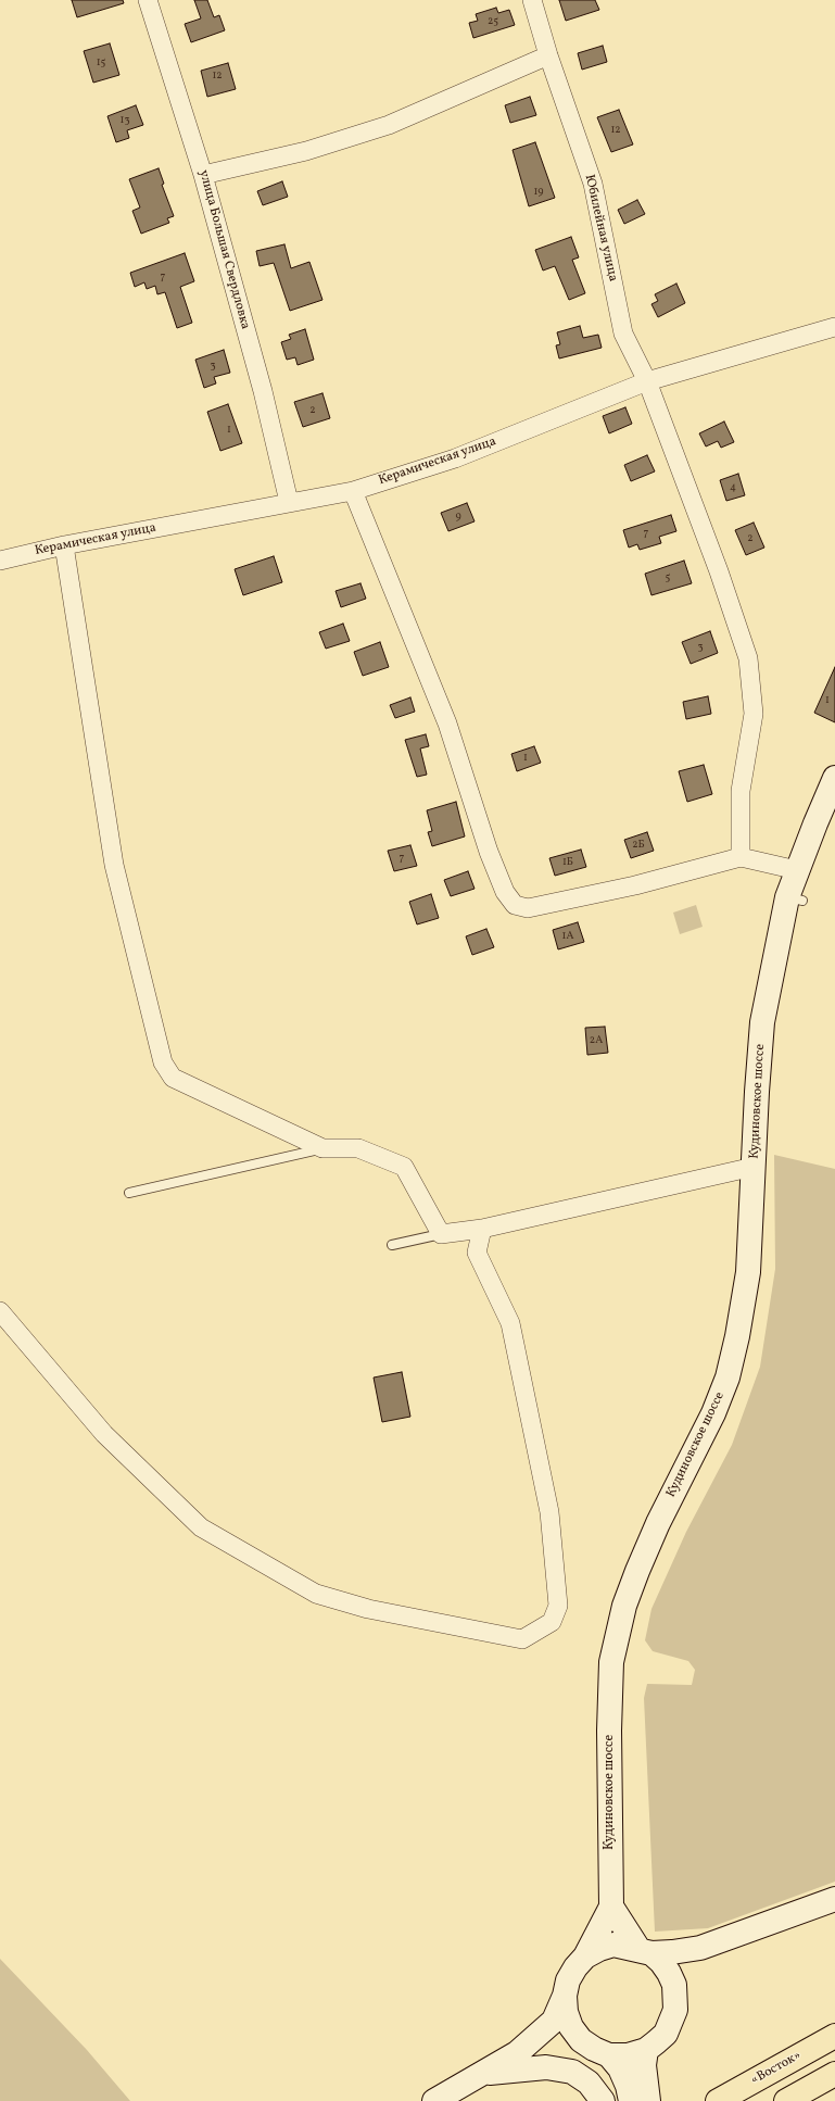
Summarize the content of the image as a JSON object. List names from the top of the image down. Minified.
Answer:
{"streets":{"highway":["«Восток»"],"main road":["Кудиновское шоссе"],"street":["Юбилейная улица","улица Большая Свердловка","Керамическая улица"]},"crossings":[["Юбилейная улица","Керамическая улица"],["улица Большая Свердловка","Керамическая улица"]],"house_numbers":["25","15","12","13","12","19","7","3","2","1","4","9","7","2","5","3","1","1","2Б","7","1Б","1А","2А"]}
